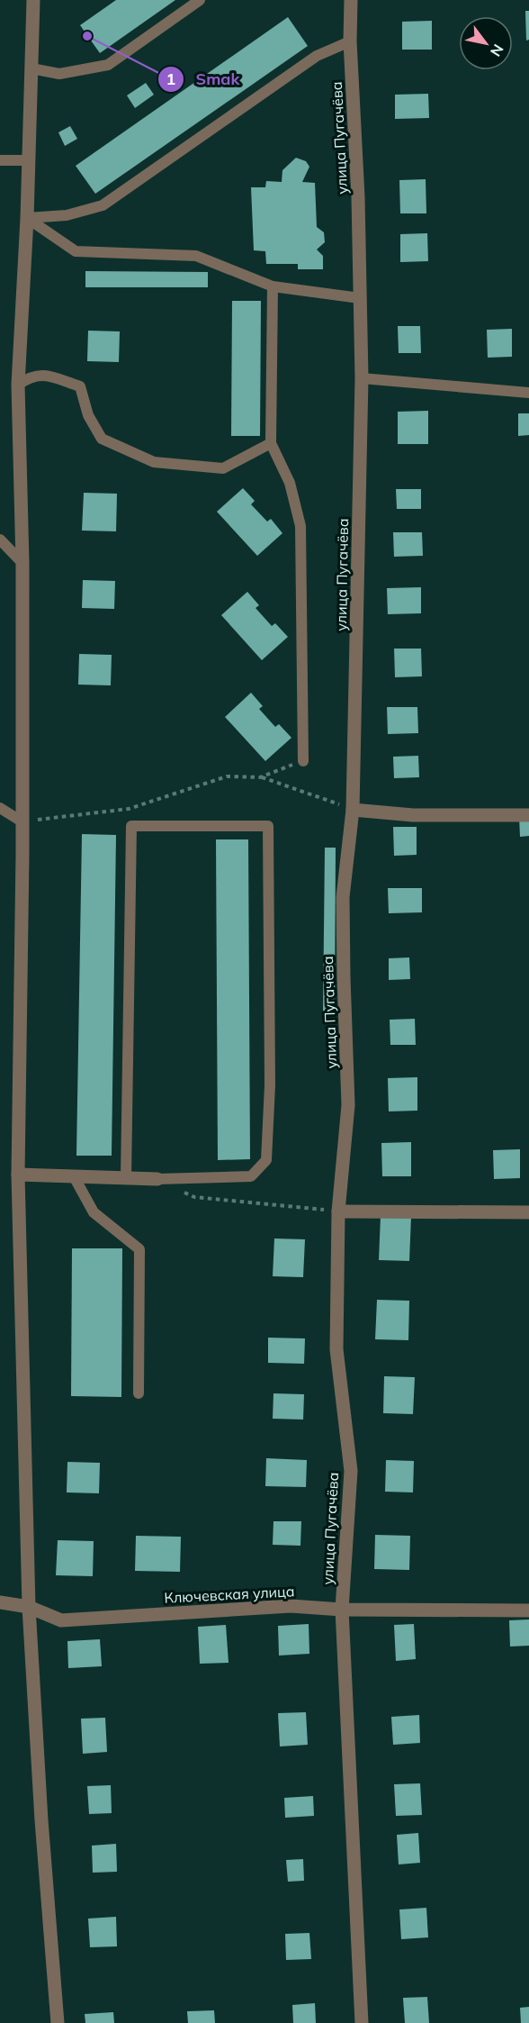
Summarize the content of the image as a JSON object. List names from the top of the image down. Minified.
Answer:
{"streets":{"street":["улица Пугачёва","Ключевская улица"]},"crossings":[["улица Пугачёва","Ключевская улица"]],"places":["Smak"],"north":"bottom right"}
